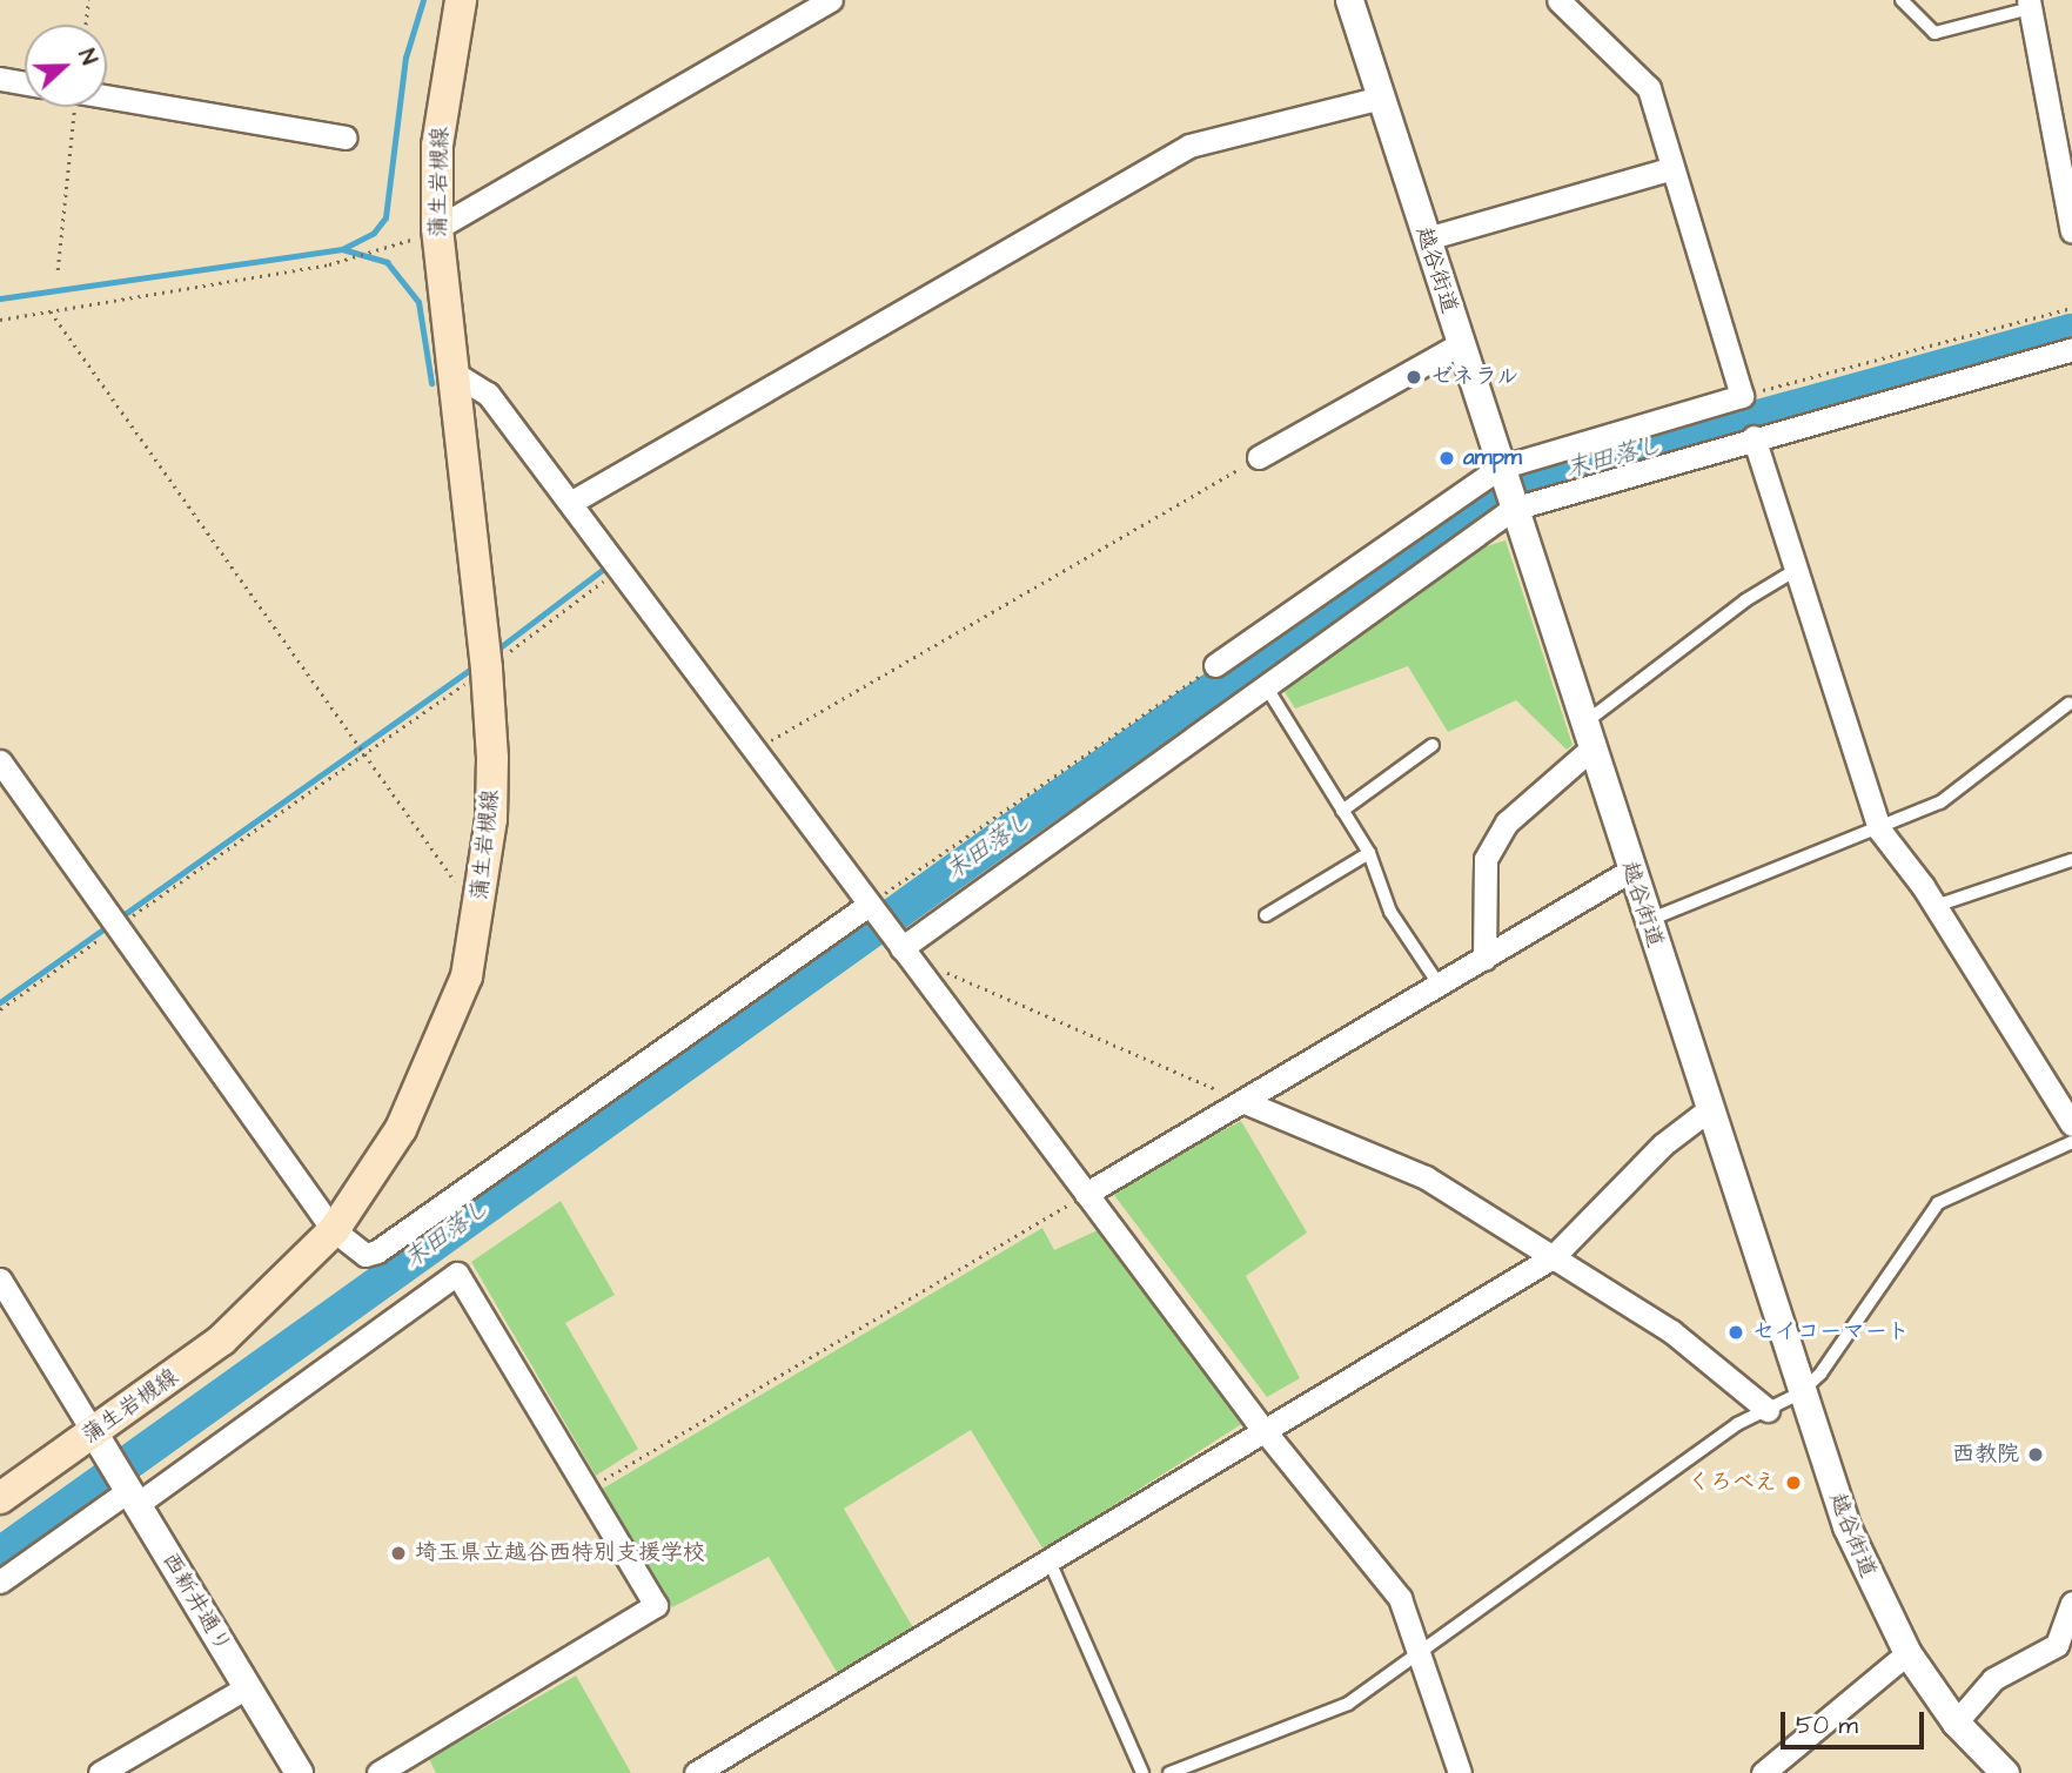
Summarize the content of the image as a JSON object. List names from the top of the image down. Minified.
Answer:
{"streets":{"main road":["蒲生岩槻線"],"street":["越谷街道","西新井通り"]},"crossings":[["蒲生岩槻線","西新井通り"]],"water":["末田落し"],"places":["ゼネラル","ampm","セイコーマート","西教院","くろべえ","埼玉県立越谷西特別支援学校"],"scale_bar":"50 m","north":"right"}
